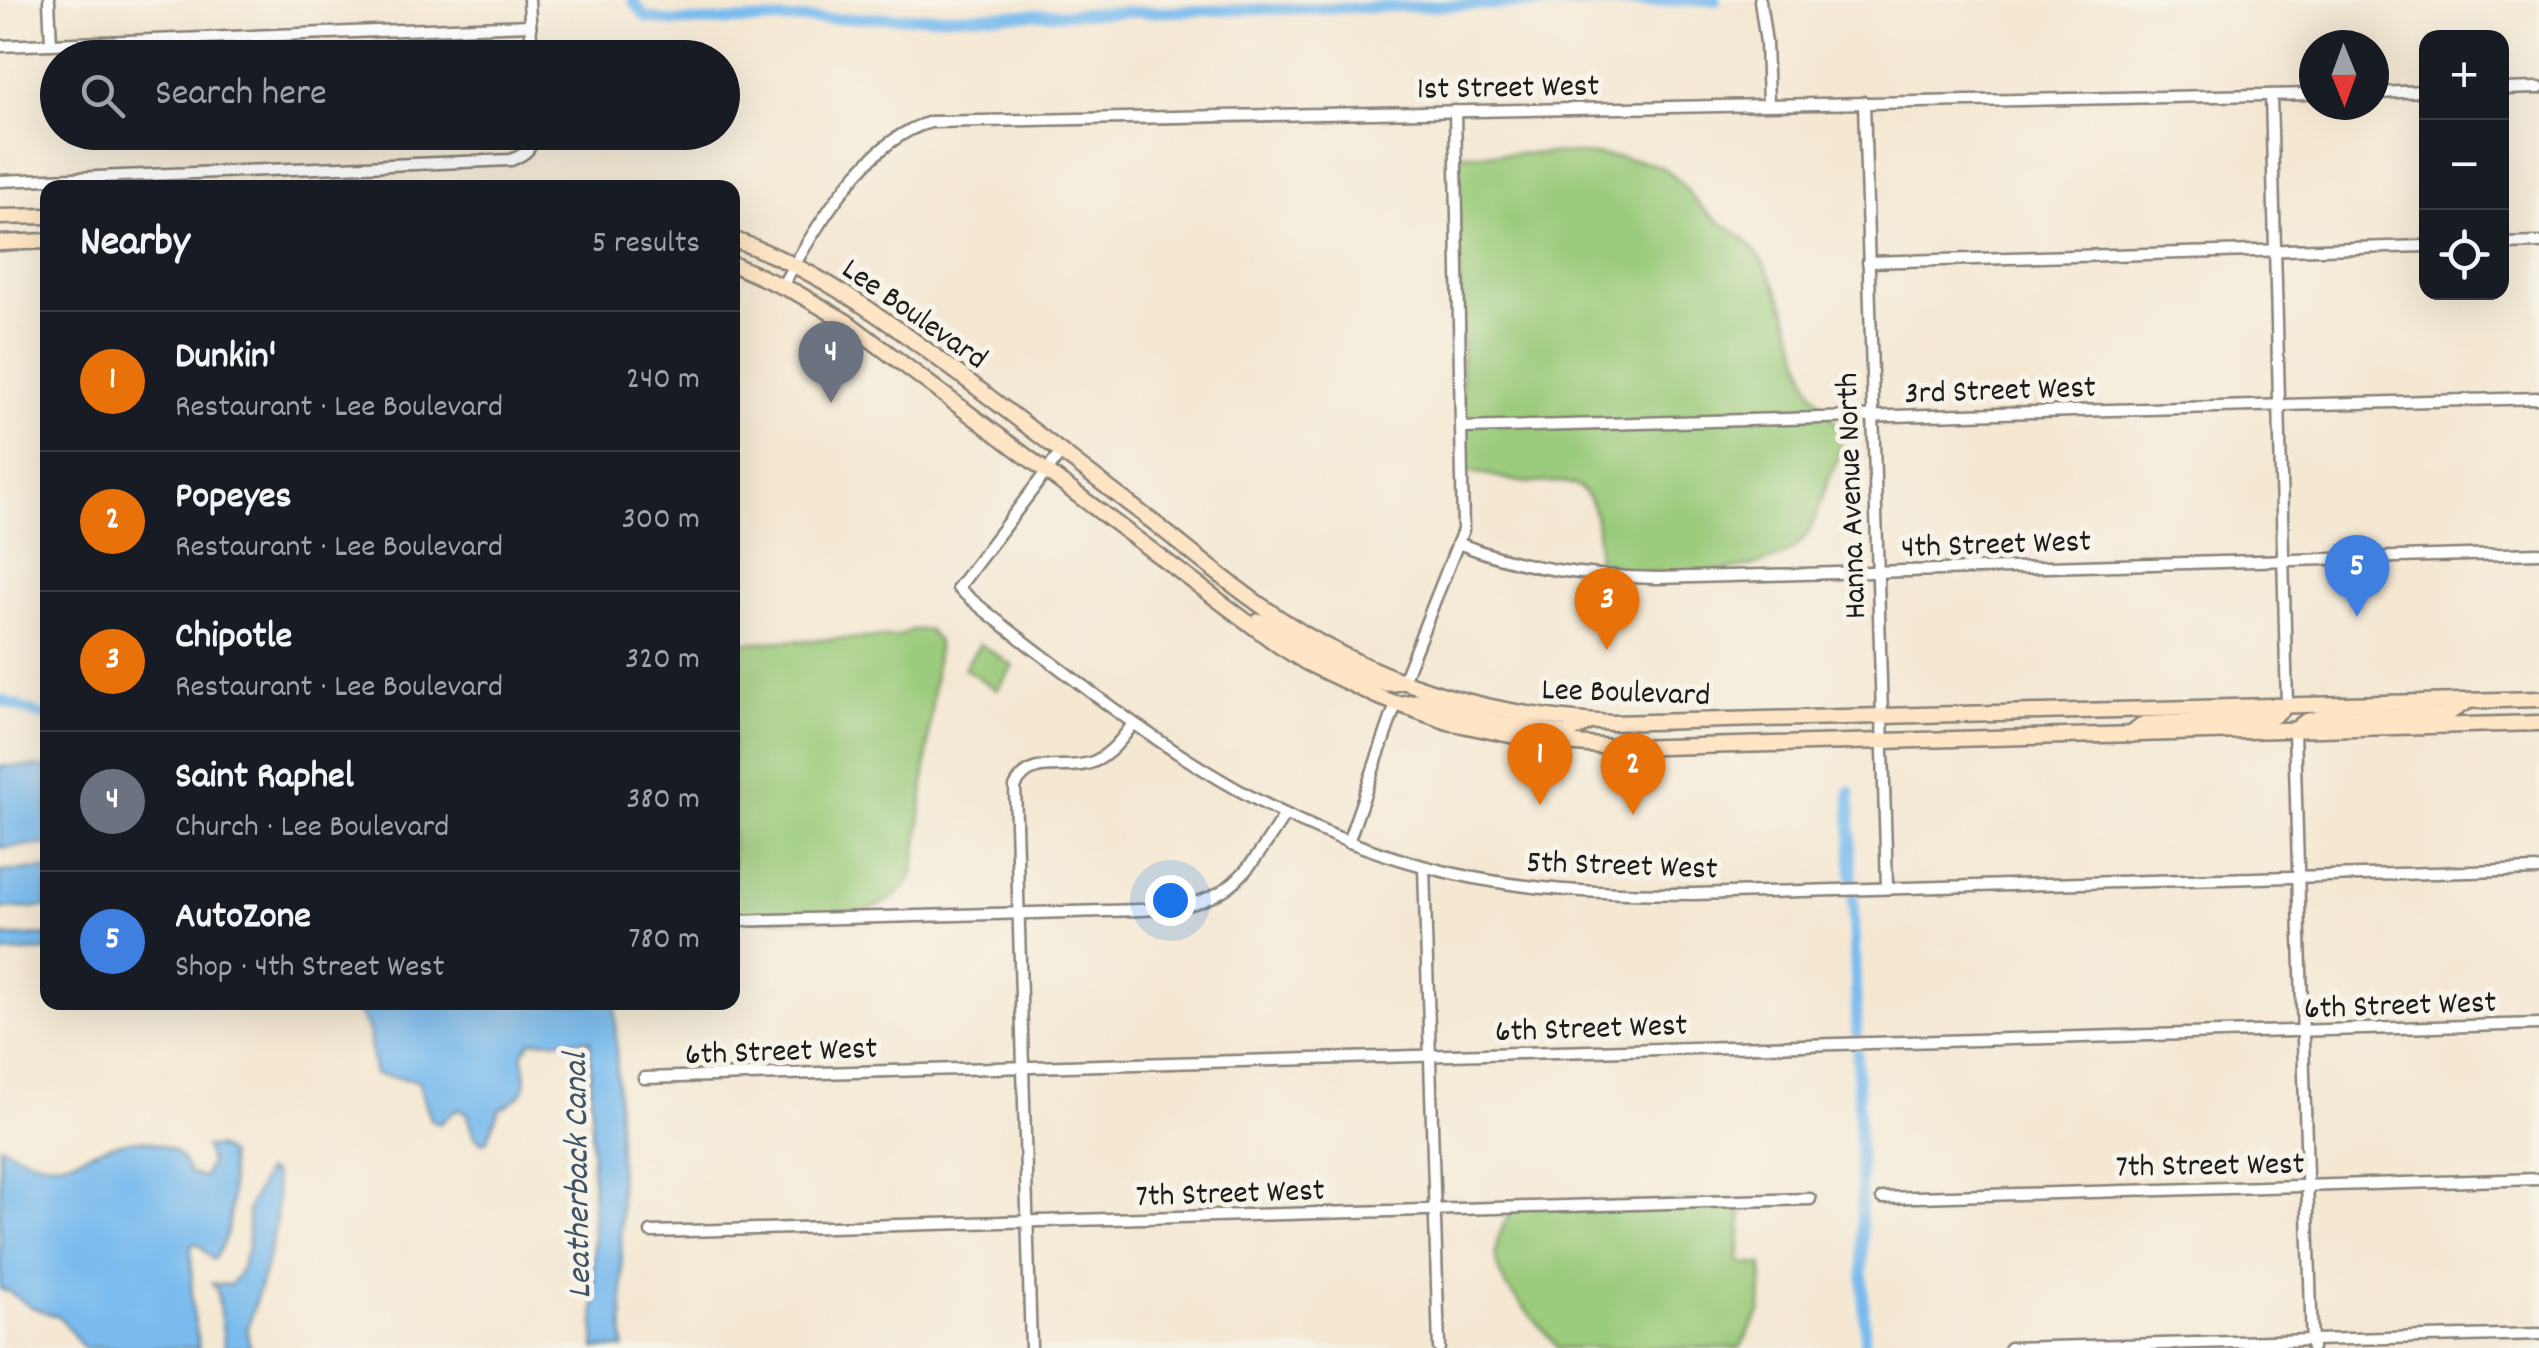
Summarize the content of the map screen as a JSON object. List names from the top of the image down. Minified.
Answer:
{"streets":{"main road":["Lee Boulevard"],"street":["1st Street West","3rd Street West","Hanna Avenue North","4th Street West","5th Street West","6th Street West","7th Street West"]},"crossings":[["1st Street West","Lee Boulevard"],["1st Street West","Hanna Avenue North"],["Lee Boulevard","Hanna Avenue North"],["Lee Boulevard","5th Street West"],["3rd Street West","Hanna Avenue North"],["Hanna Avenue North","4th Street West"],["Hanna Avenue North","5th Street West"]],"water":["Leatherback Canal"],"north":"bottom","page":{"map_buttons":["+","−"],"search":"Search here","heading":["Nearby","5 results"],"list":[{"mark":"1","name":"Dunkin'","note":"Restaurant · Lee Boulevard","value":"240 m"},{"mark":"2","name":"Popeyes","note":"Restaurant · Lee Boulevard","value":"300 m"},{"mark":"3","name":"Chipotle","note":"Restaurant · Lee Boulevard","value":"320 m"},{"mark":"4","name":"Saint Raphel","note":"Church · Lee Boulevard","value":"380 m"},{"mark":"5","name":"AutoZone","note":"Shop · 4th Street West","value":"780 m"}],"pins":["4","5","3","1","2"]}}
